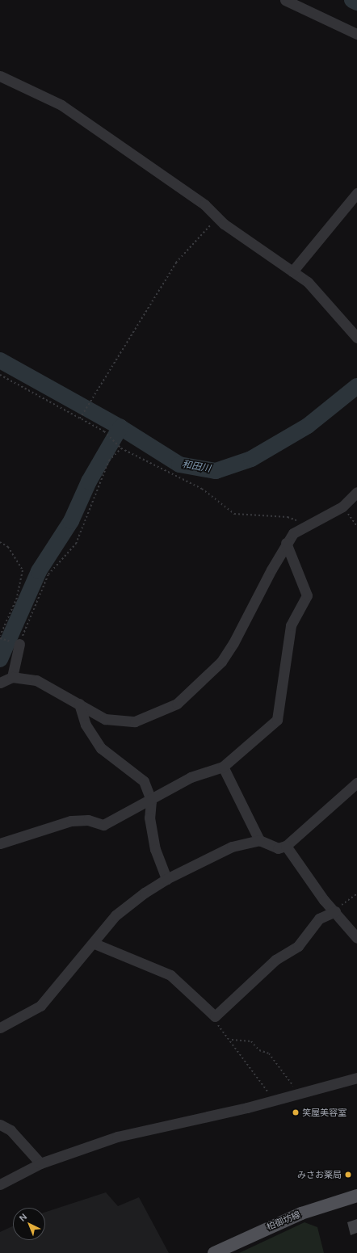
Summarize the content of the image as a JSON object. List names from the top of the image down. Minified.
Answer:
{"streets":{"main road":["柏御坊線"]},"water":["和田川"],"places":["笑屋美容室","みさお薬局"],"north":"top left"}
